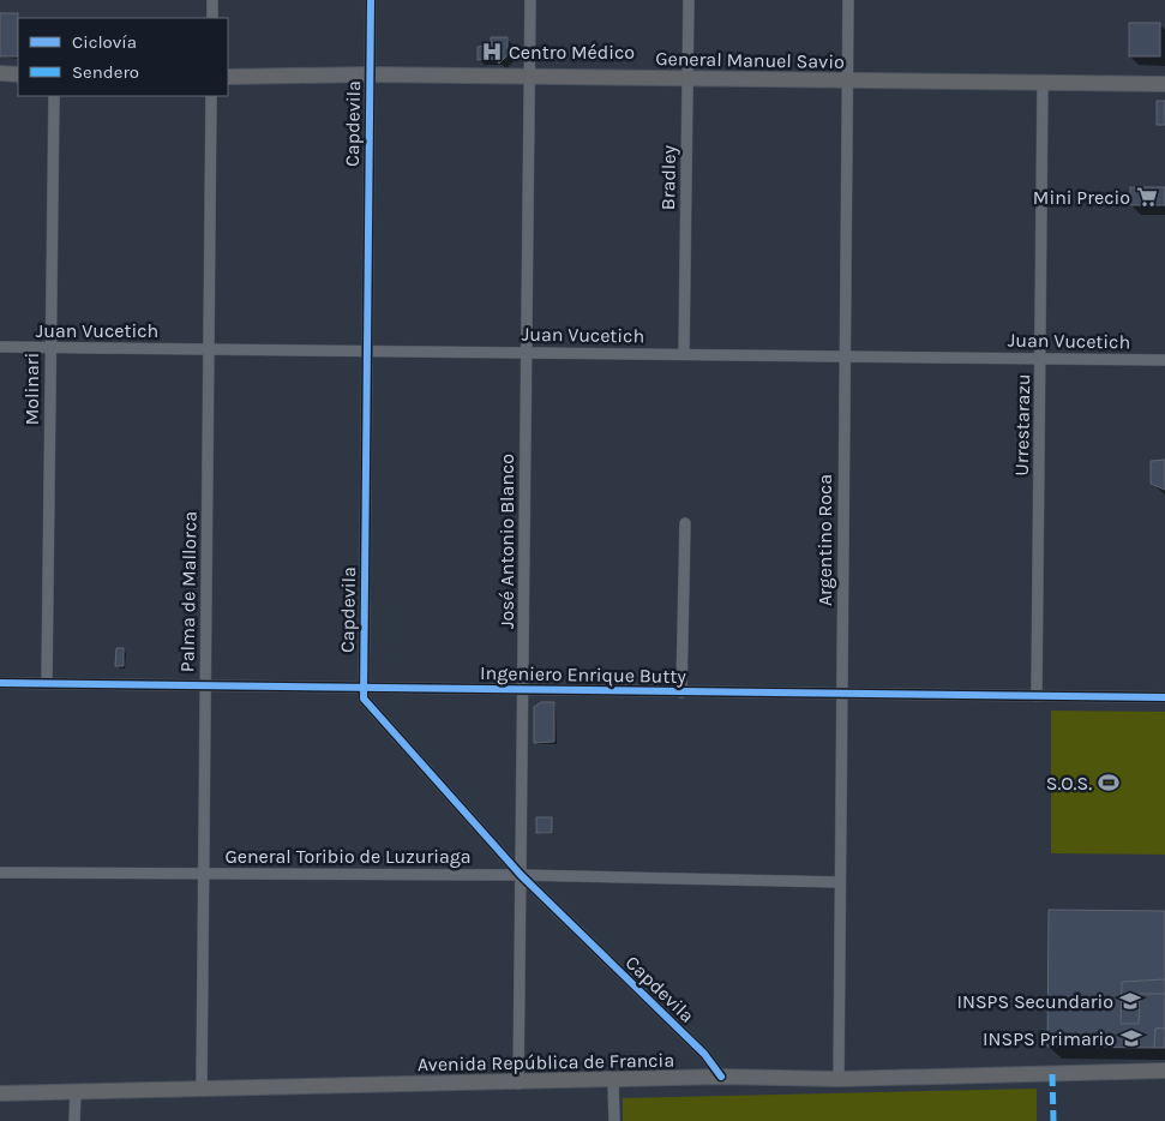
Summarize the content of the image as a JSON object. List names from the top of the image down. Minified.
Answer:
{"streets":{"main road":["General Manuel Savio","Avenida República de Francia"],"street":["Capdevila","Bradley","Juan Vucetich","Molinari","Urrestarazu","Argentino Roca","José Antonio Blanco","Palma de Mallorca","Ingeniero Enrique Butty","General Toribio de Luzuriaga"]},"crossings":[["General Manuel Savio","Capdevila"],["General Manuel Savio","Bradley"],["General Manuel Savio","Urrestarazu"],["General Manuel Savio","Argentino Roca"],["General Manuel Savio","José Antonio Blanco"],["Capdevila","Juan Vucetich"],["Capdevila","José Antonio Blanco"],["Capdevila","Ingeniero Enrique Butty"],["Capdevila","General Toribio de Luzuriaga"],["Capdevila","Avenida República de Francia"],["Bradley","Juan Vucetich"],["Juan Vucetich","Molinari"],["Juan Vucetich","Urrestarazu"],["Juan Vucetich","Argentino Roca"],["Juan Vucetich","José Antonio Blanco"],["Juan Vucetich","Palma de Mallorca"],["Molinari","Ingeniero Enrique Butty"],["Urrestarazu","Ingeniero Enrique Butty"],["Argentino Roca","Ingeniero Enrique Butty"],["Argentino Roca","General Toribio de Luzuriaga"],["Argentino Roca","Avenida República de Francia"],["José Antonio Blanco","Ingeniero Enrique Butty"],["José Antonio Blanco","General Toribio de Luzuriaga"],["José Antonio Blanco","Avenida República de Francia"],["Palma de Mallorca","Ingeniero Enrique Butty"],["Palma de Mallorca","General Toribio de Luzuriaga"],["Palma de Mallorca","Avenida República de Francia"]],"places":{"hospital":["Centro Médico"],"supermarket":["Mini Precio"],"sports":["S.O.S."],"school or university":["INSPS Secundario","INSPS Primario"]},"legend":["Ciclovía","Sendero"]}
